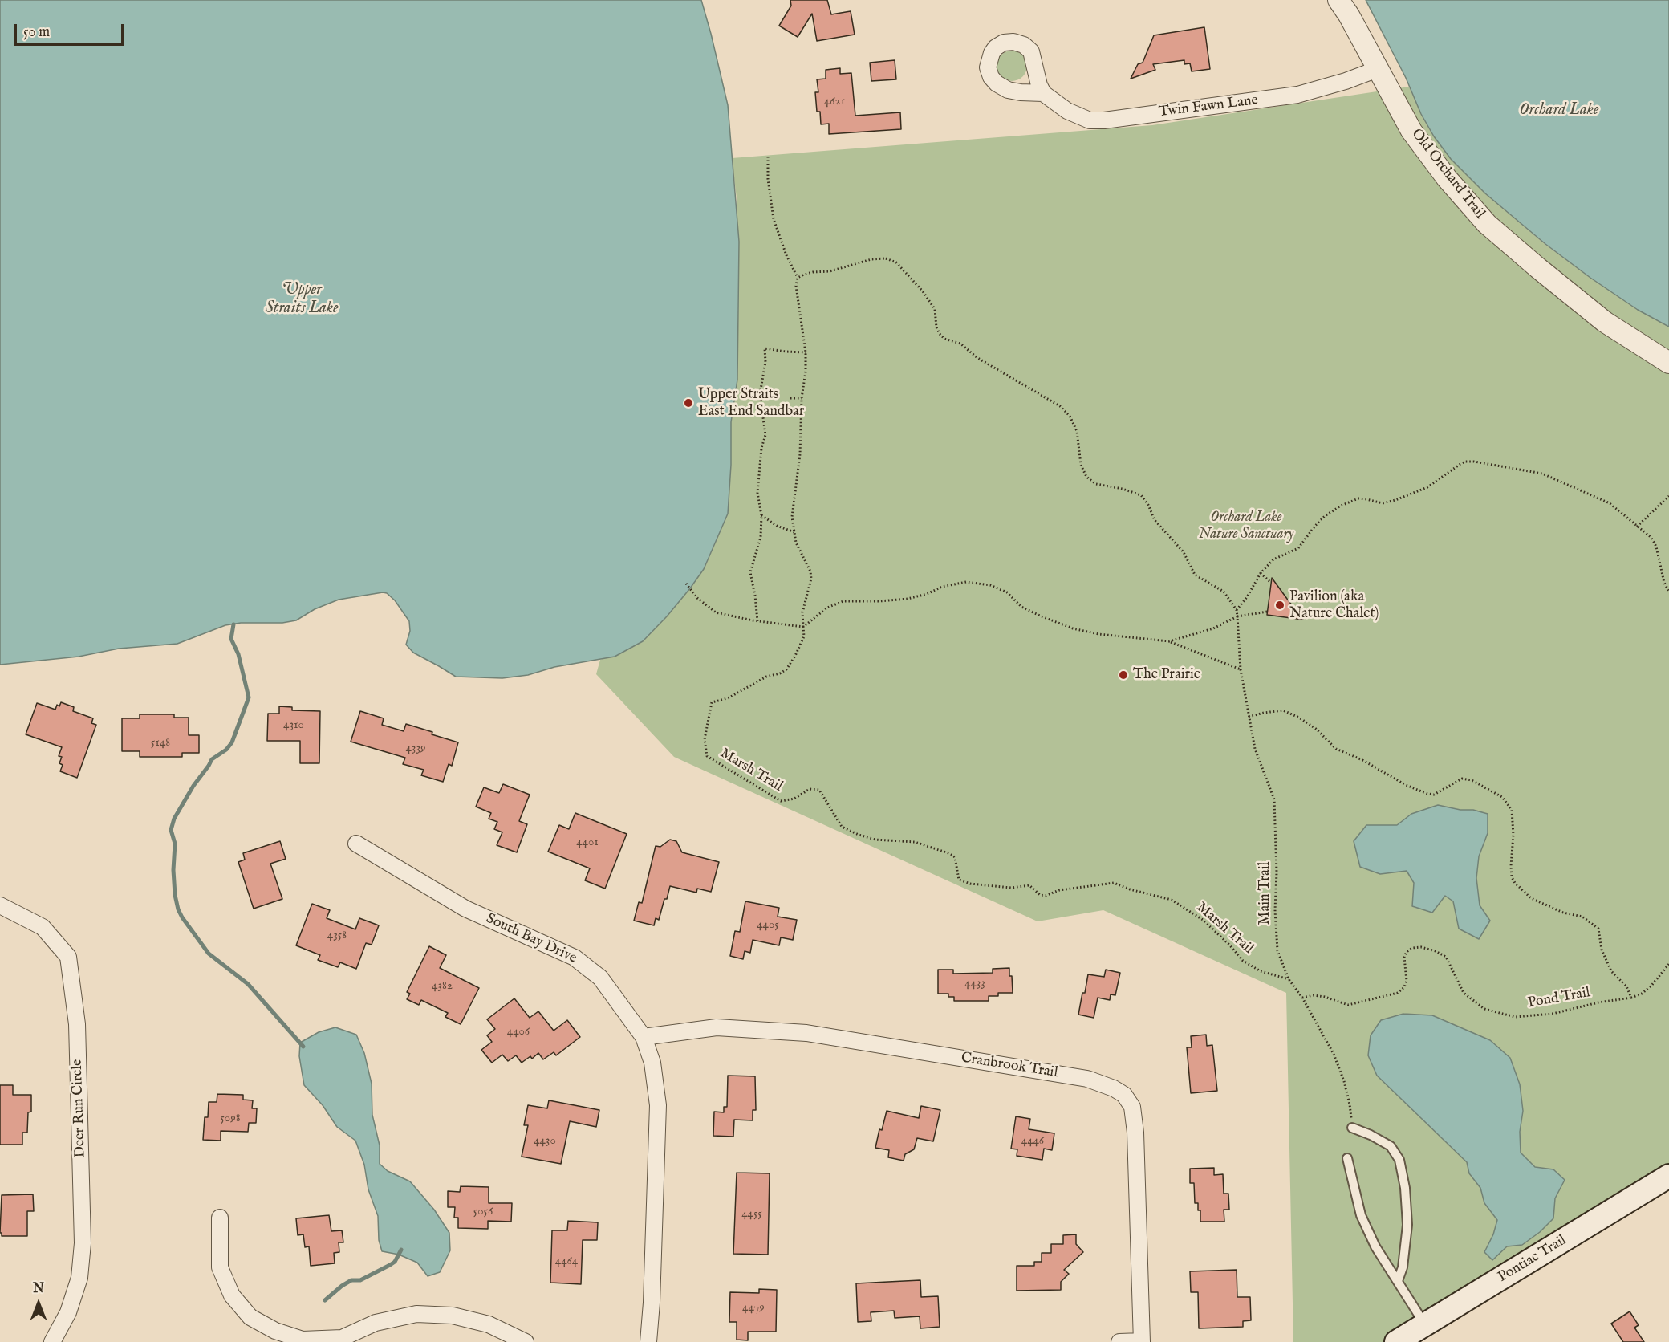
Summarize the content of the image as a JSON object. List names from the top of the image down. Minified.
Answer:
{"streets":{"main road":["Pontiac Trail"],"street":["Twin Fawn Lane","Old Orchard Trail","South Bay Drive","Cranbrook Trail","Deer Run Circle"],"path":["Marsh Trail","Main Trail","Pond Trail"]},"crossings":[["Twin Fawn Lane","Old Orchard Trail"],["Marsh Trail","Main Trail"],["Main Trail","Pond Trail"],["South Bay Drive","Cranbrook Trail"]],"water":["Orchard Lake","Upper Straits Lake"],"parks":["Orchard Lake Nature Sanctuary"],"places":["Upper Straits East End Sandbar","Pavilion (aka Nature Chalet)","The Prairie"],"house_numbers":["4621","4310","5148","4339","4401","4405","4358","4433","4382","4406","5098","4430","4446","5056","4455","4464","4479"],"scale_bar":"50 m","north":"top"}
